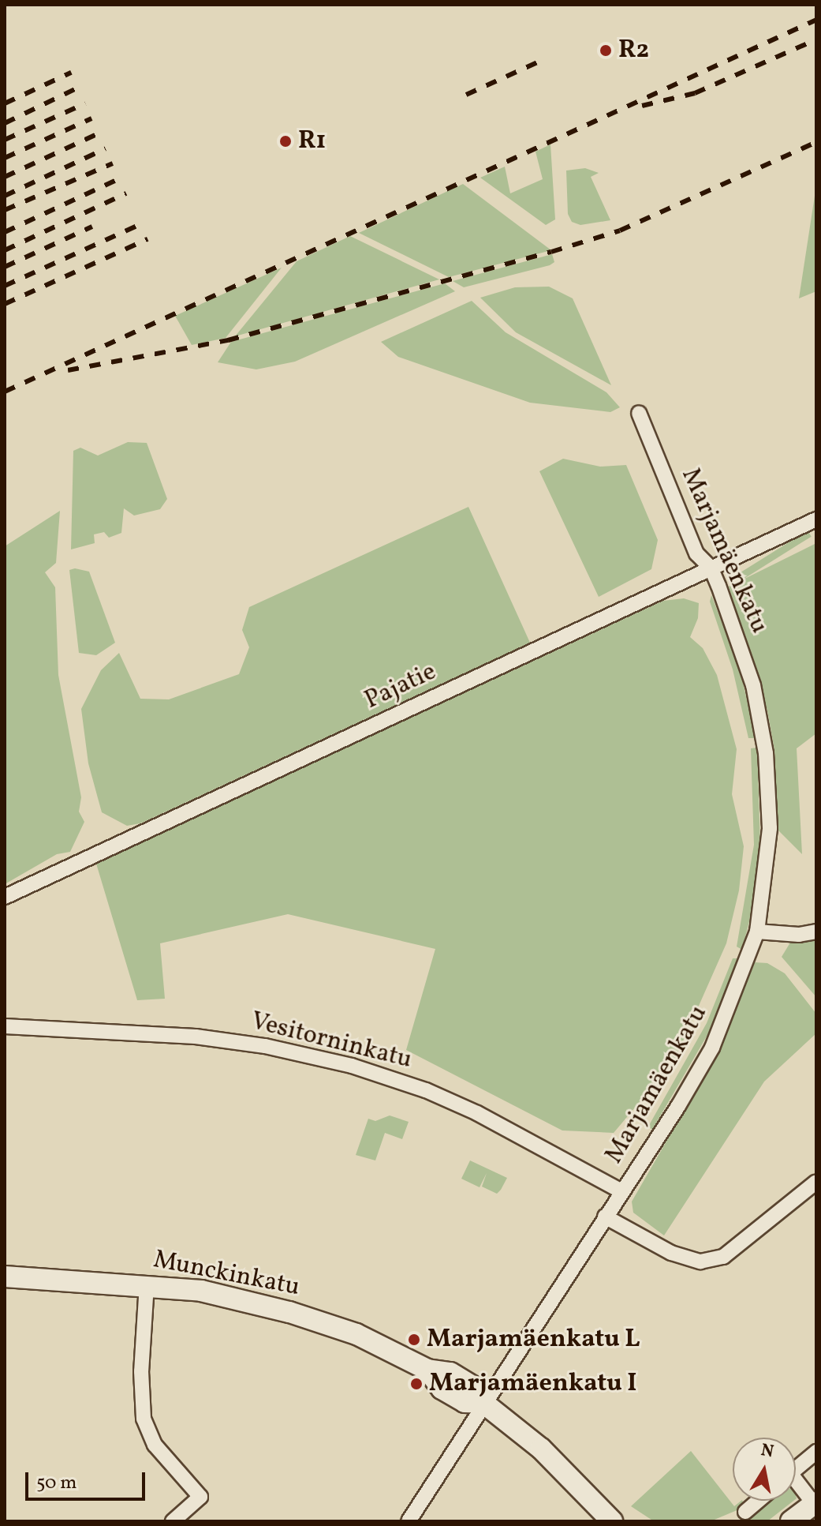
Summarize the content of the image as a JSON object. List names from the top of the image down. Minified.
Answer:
{"streets":{"main road":["Munckinkatu"],"street":["Marjamäenkatu","Pajatie","Vesitorninkatu"]},"crossings":[["Marjamäenkatu","Pajatie"],["Marjamäenkatu","Vesitorninkatu"],["Marjamäenkatu","Munckinkatu"]],"places":["R2","R1","Marjamäenkatu L","Marjamäenkatu I"],"scale_bar":"50 m","north":"top"}
